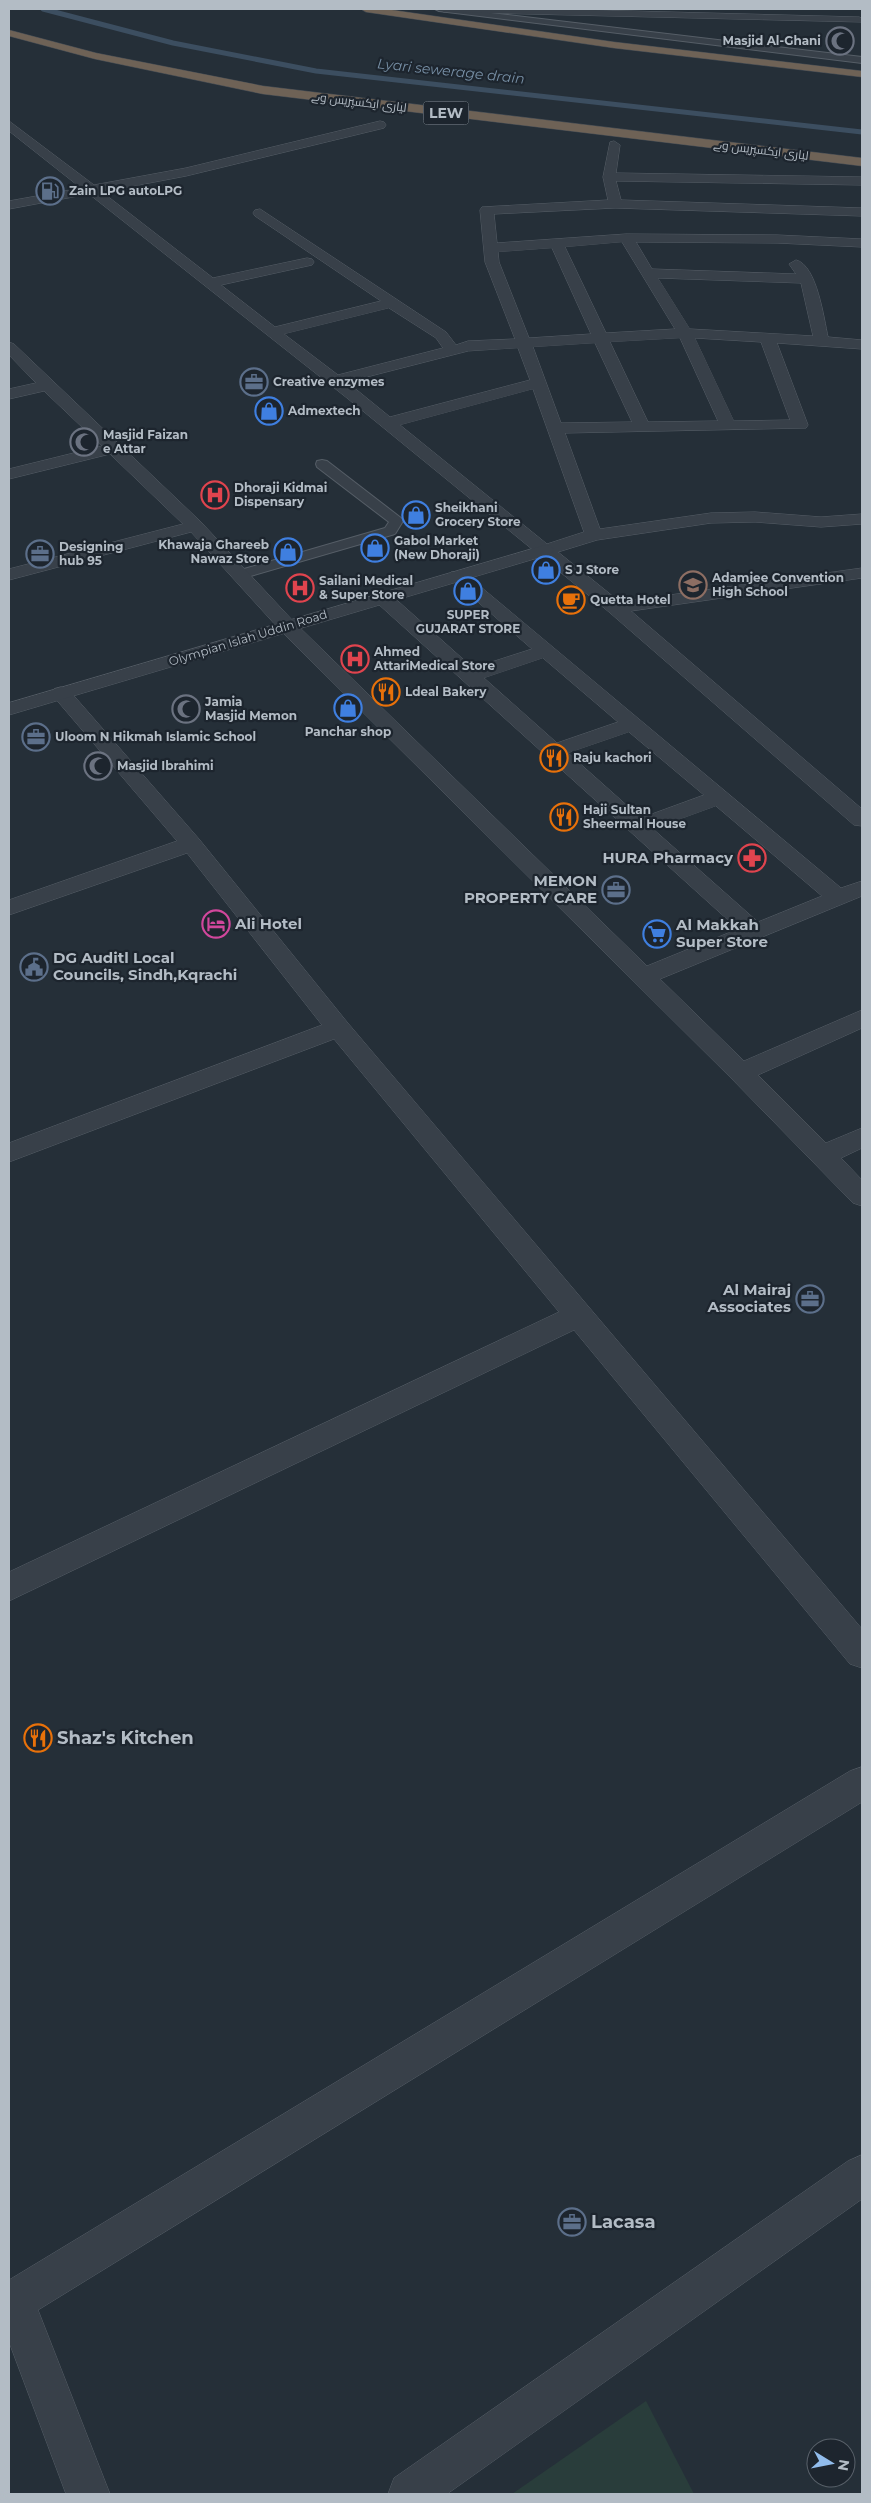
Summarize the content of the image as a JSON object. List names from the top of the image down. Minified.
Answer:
{"streets":{"highway":["لیاری ایکسپریس وے","LEW"],"street":["Olympian Islah Uddin Road"]},"water":["Lyari sewerage drain"],"places":{"mosque":["Masjid Al-Ghani","Masjid Faizan e Attar","Jamia Masjid Memon","Masjid Ibrahimi"],"fuel station":["Zain LPG autoLPG"],"office":["Creative enzymes","Designing hub 95","Uloom N Hikmah Islamic School","MEMON PROPERTY CARE","Al Mairaj Associates","Lacasa"],"shop":["Admextech","Sheikhani Grocery Store","Gabol Market (New Dhoraji)","Khawaja Ghareeb Nawaz Store","S J Store","SUPER GUJARAT STORE","Panchar shop"],"hospital":["Dhoraji Kidmai Dispensary","Sailani Medical & Super Store","Ahmed AttariMedical Store"],"school or university":["Adamjee Convention High School"],"cafe":["Quetta Hotel"],"restaurant":["Ldeal Bakery","Raju kachori","Haji Sultan Sheermal House","Shaz's Kitchen"],"pharmacy":["HURA Pharmacy"],"hotel":["Ali Hotel"],"supermarket":["Al Makkah Super Store"],"public building":["DG Auditl Local Councils, Sindh,Kqrachi"]},"north":"right"}
